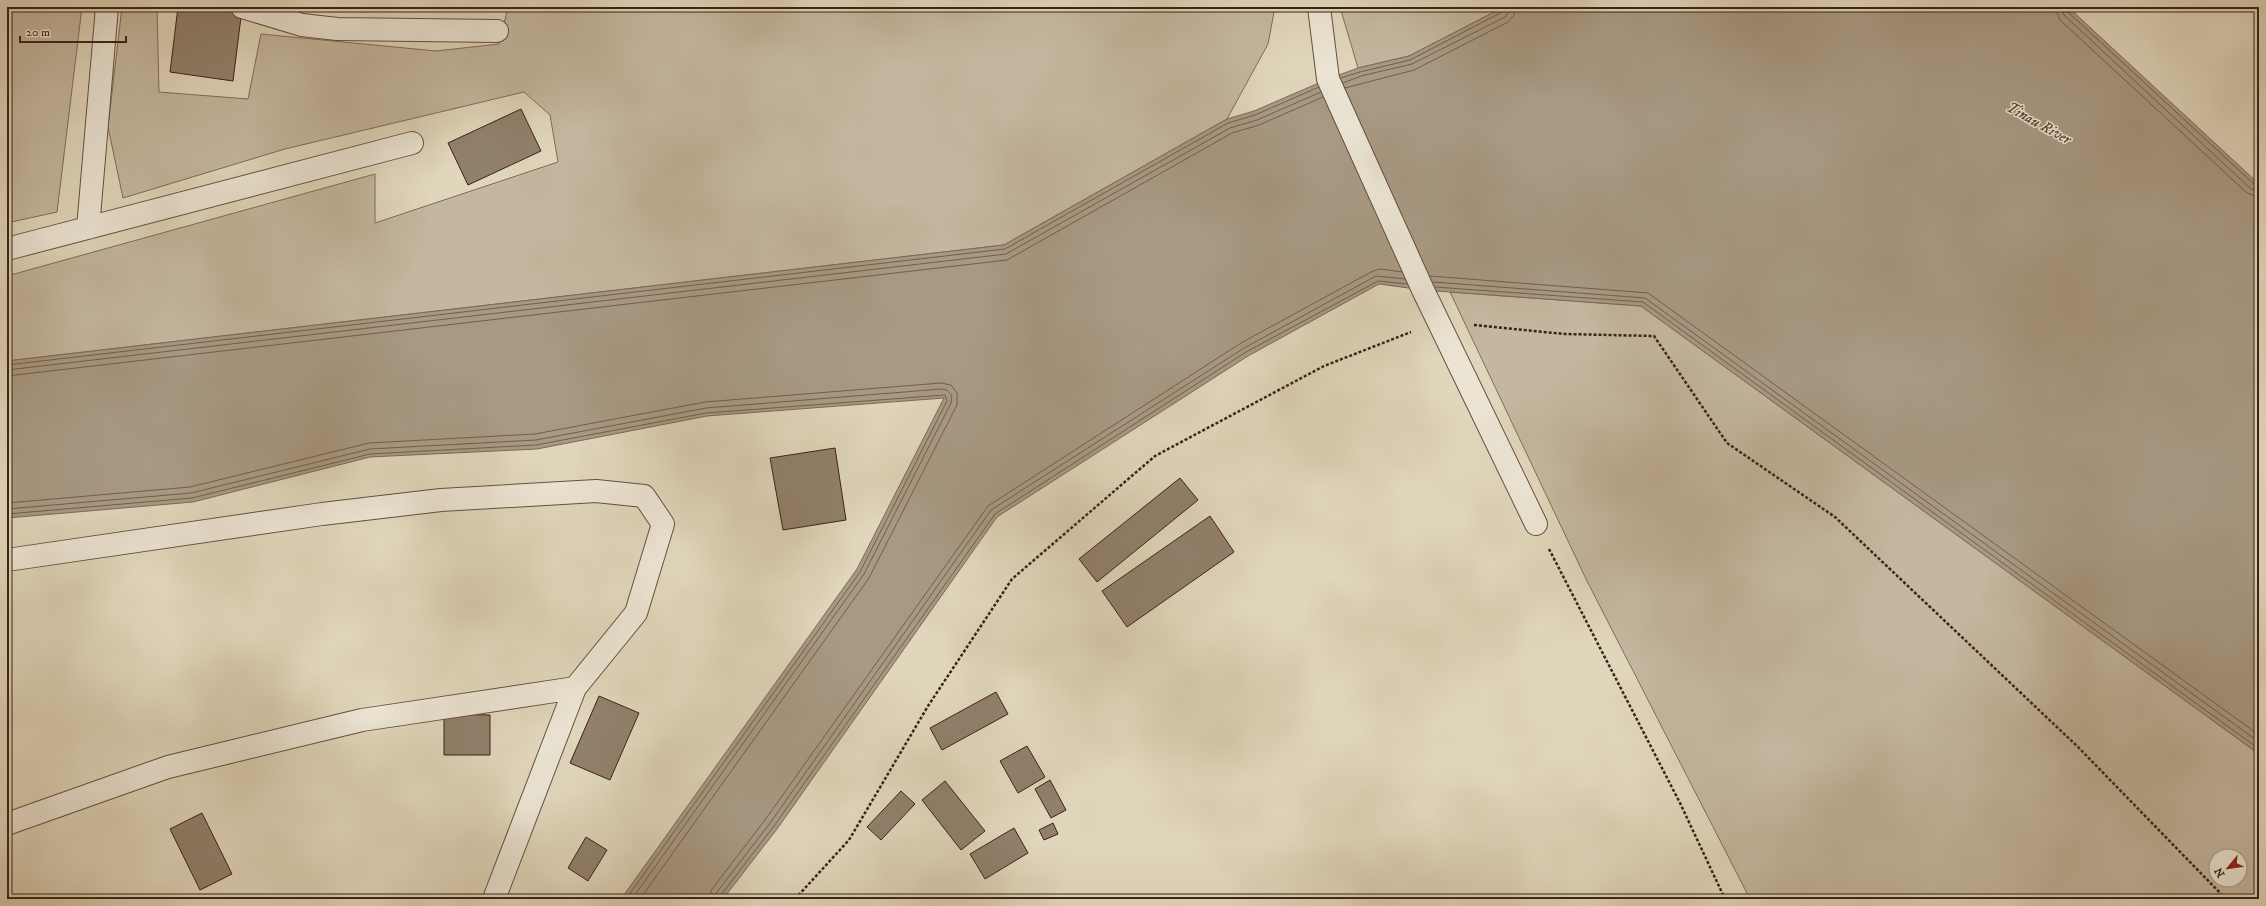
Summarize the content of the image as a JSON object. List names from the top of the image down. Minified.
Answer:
{"water":["Tinau River"],"scale_bar":"20 m","north":"bottom left"}
